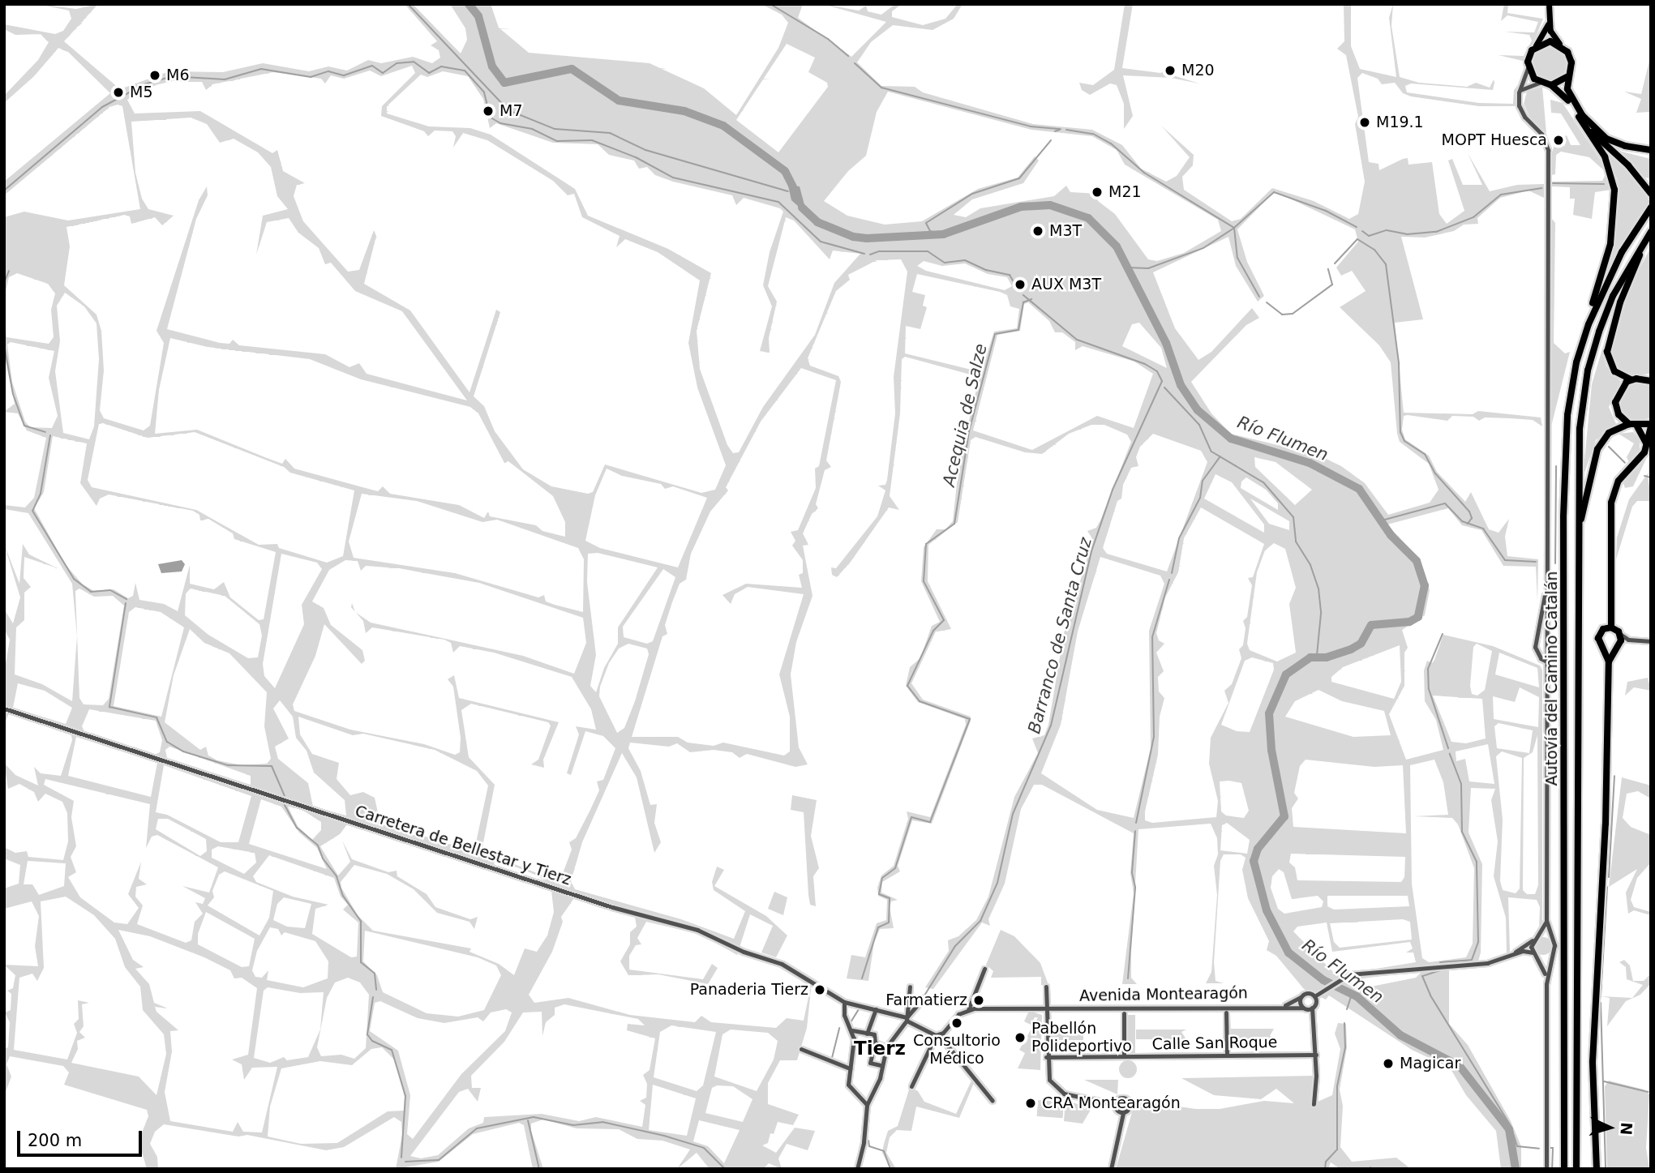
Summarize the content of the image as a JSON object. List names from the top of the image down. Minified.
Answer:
{"streets":{"highway":["Autovía del Camino Catalán"],"street":["Carretera de Bellestar y Tierz","Avenida Montearagón","Calle San Roque"]},"districts":["Tierz"],"water":["Acequia de Salze","Río Flumen","Barranco de Santa Cruz"],"places":["M20","M6","M5","M7","M19.1","MOPT Huesca","M21","M3T","AUX M3T","Panaderia Tierz","Farmatierz","Consultorio Médico","Pabellón Polideportivo","Magicar","CRA Montearagón"],"scale_bar":"200 m","north":"right"}
